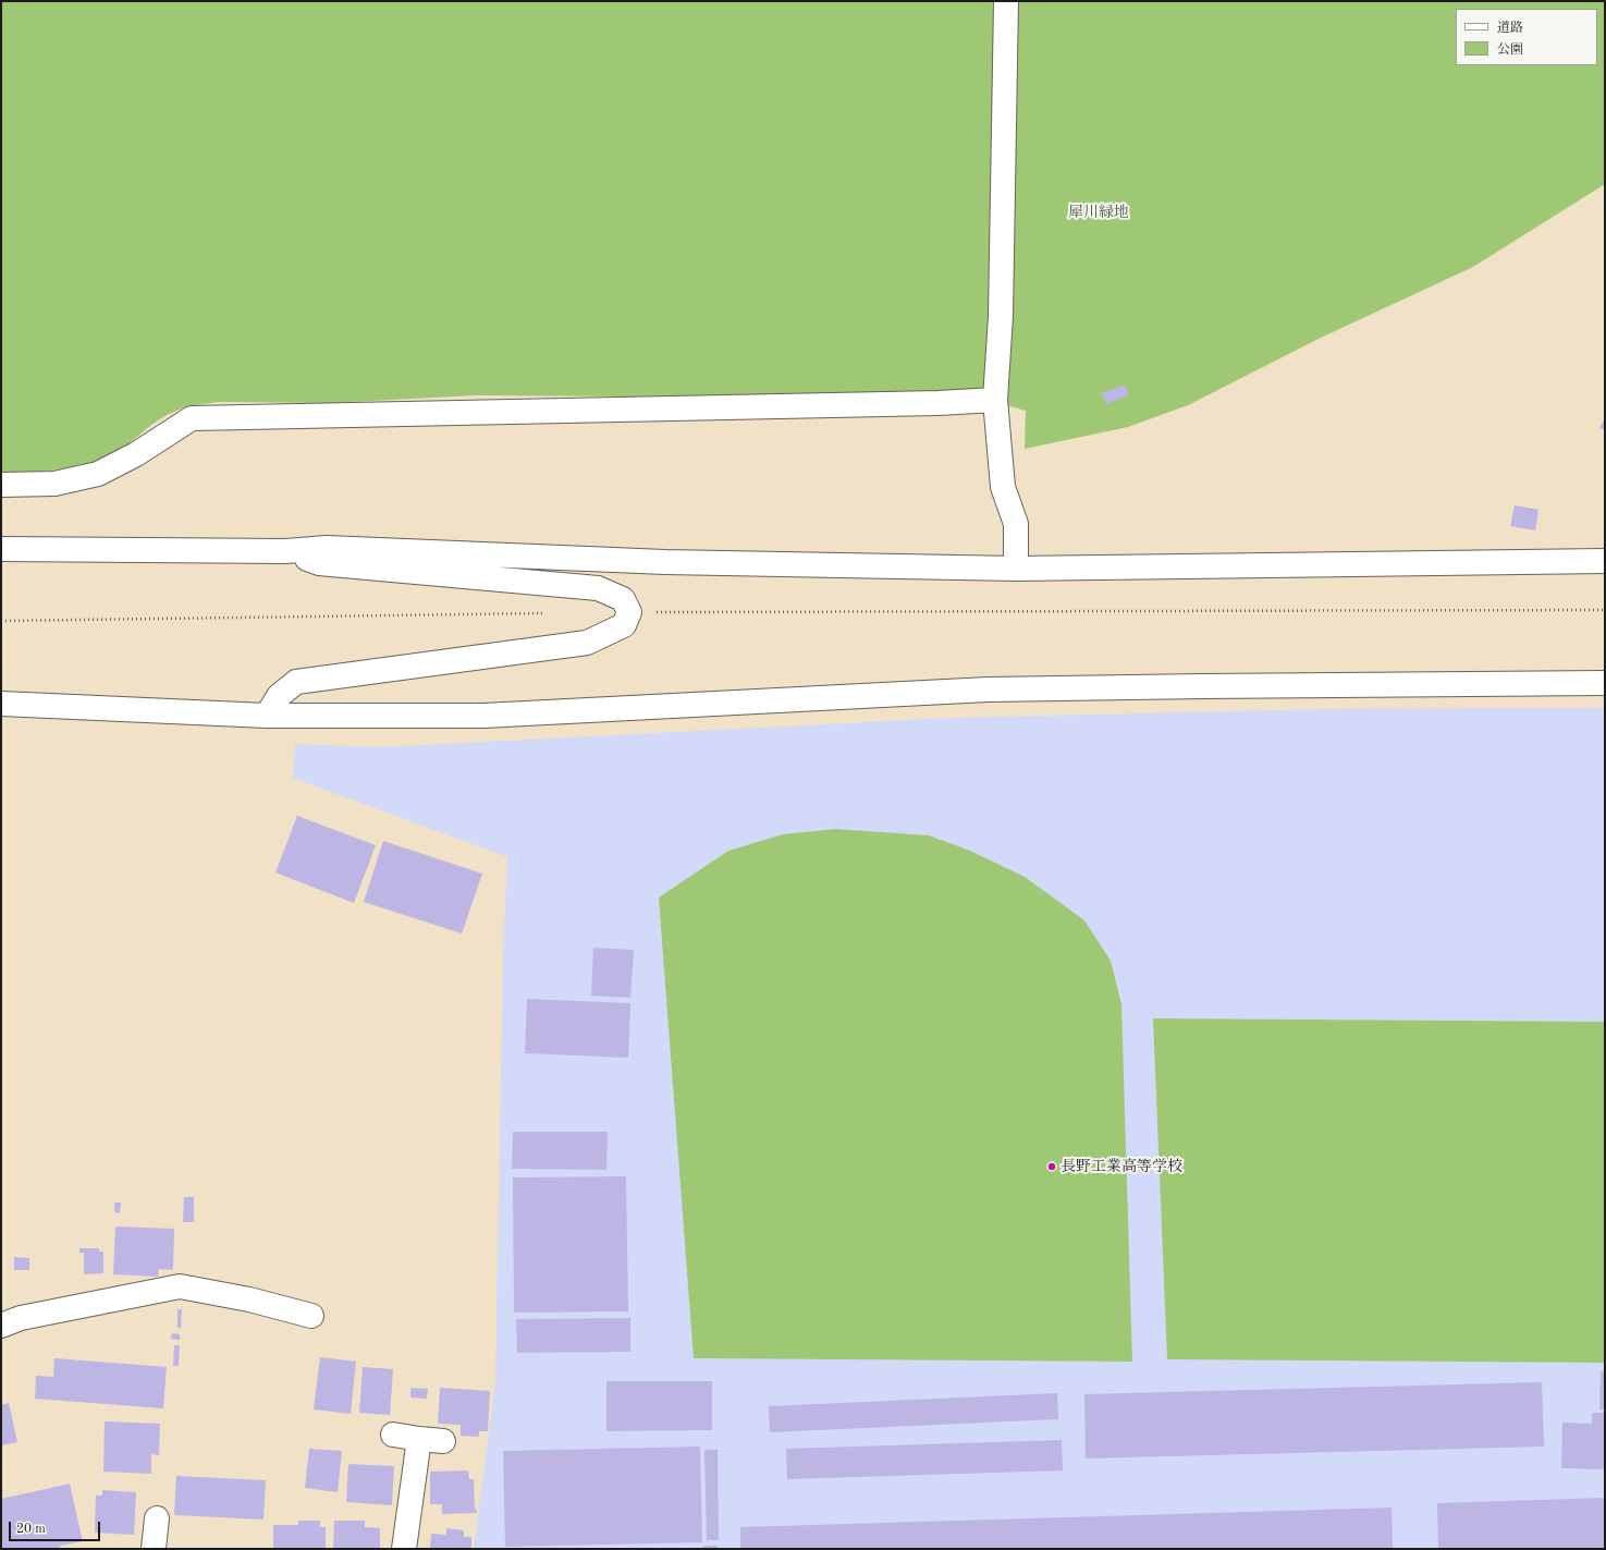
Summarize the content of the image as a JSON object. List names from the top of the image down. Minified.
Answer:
{"parks":["犀川緑地"],"places":["長野工業高等学校"],"legend":["道路","公園"],"scale_bar":"20 m"}
